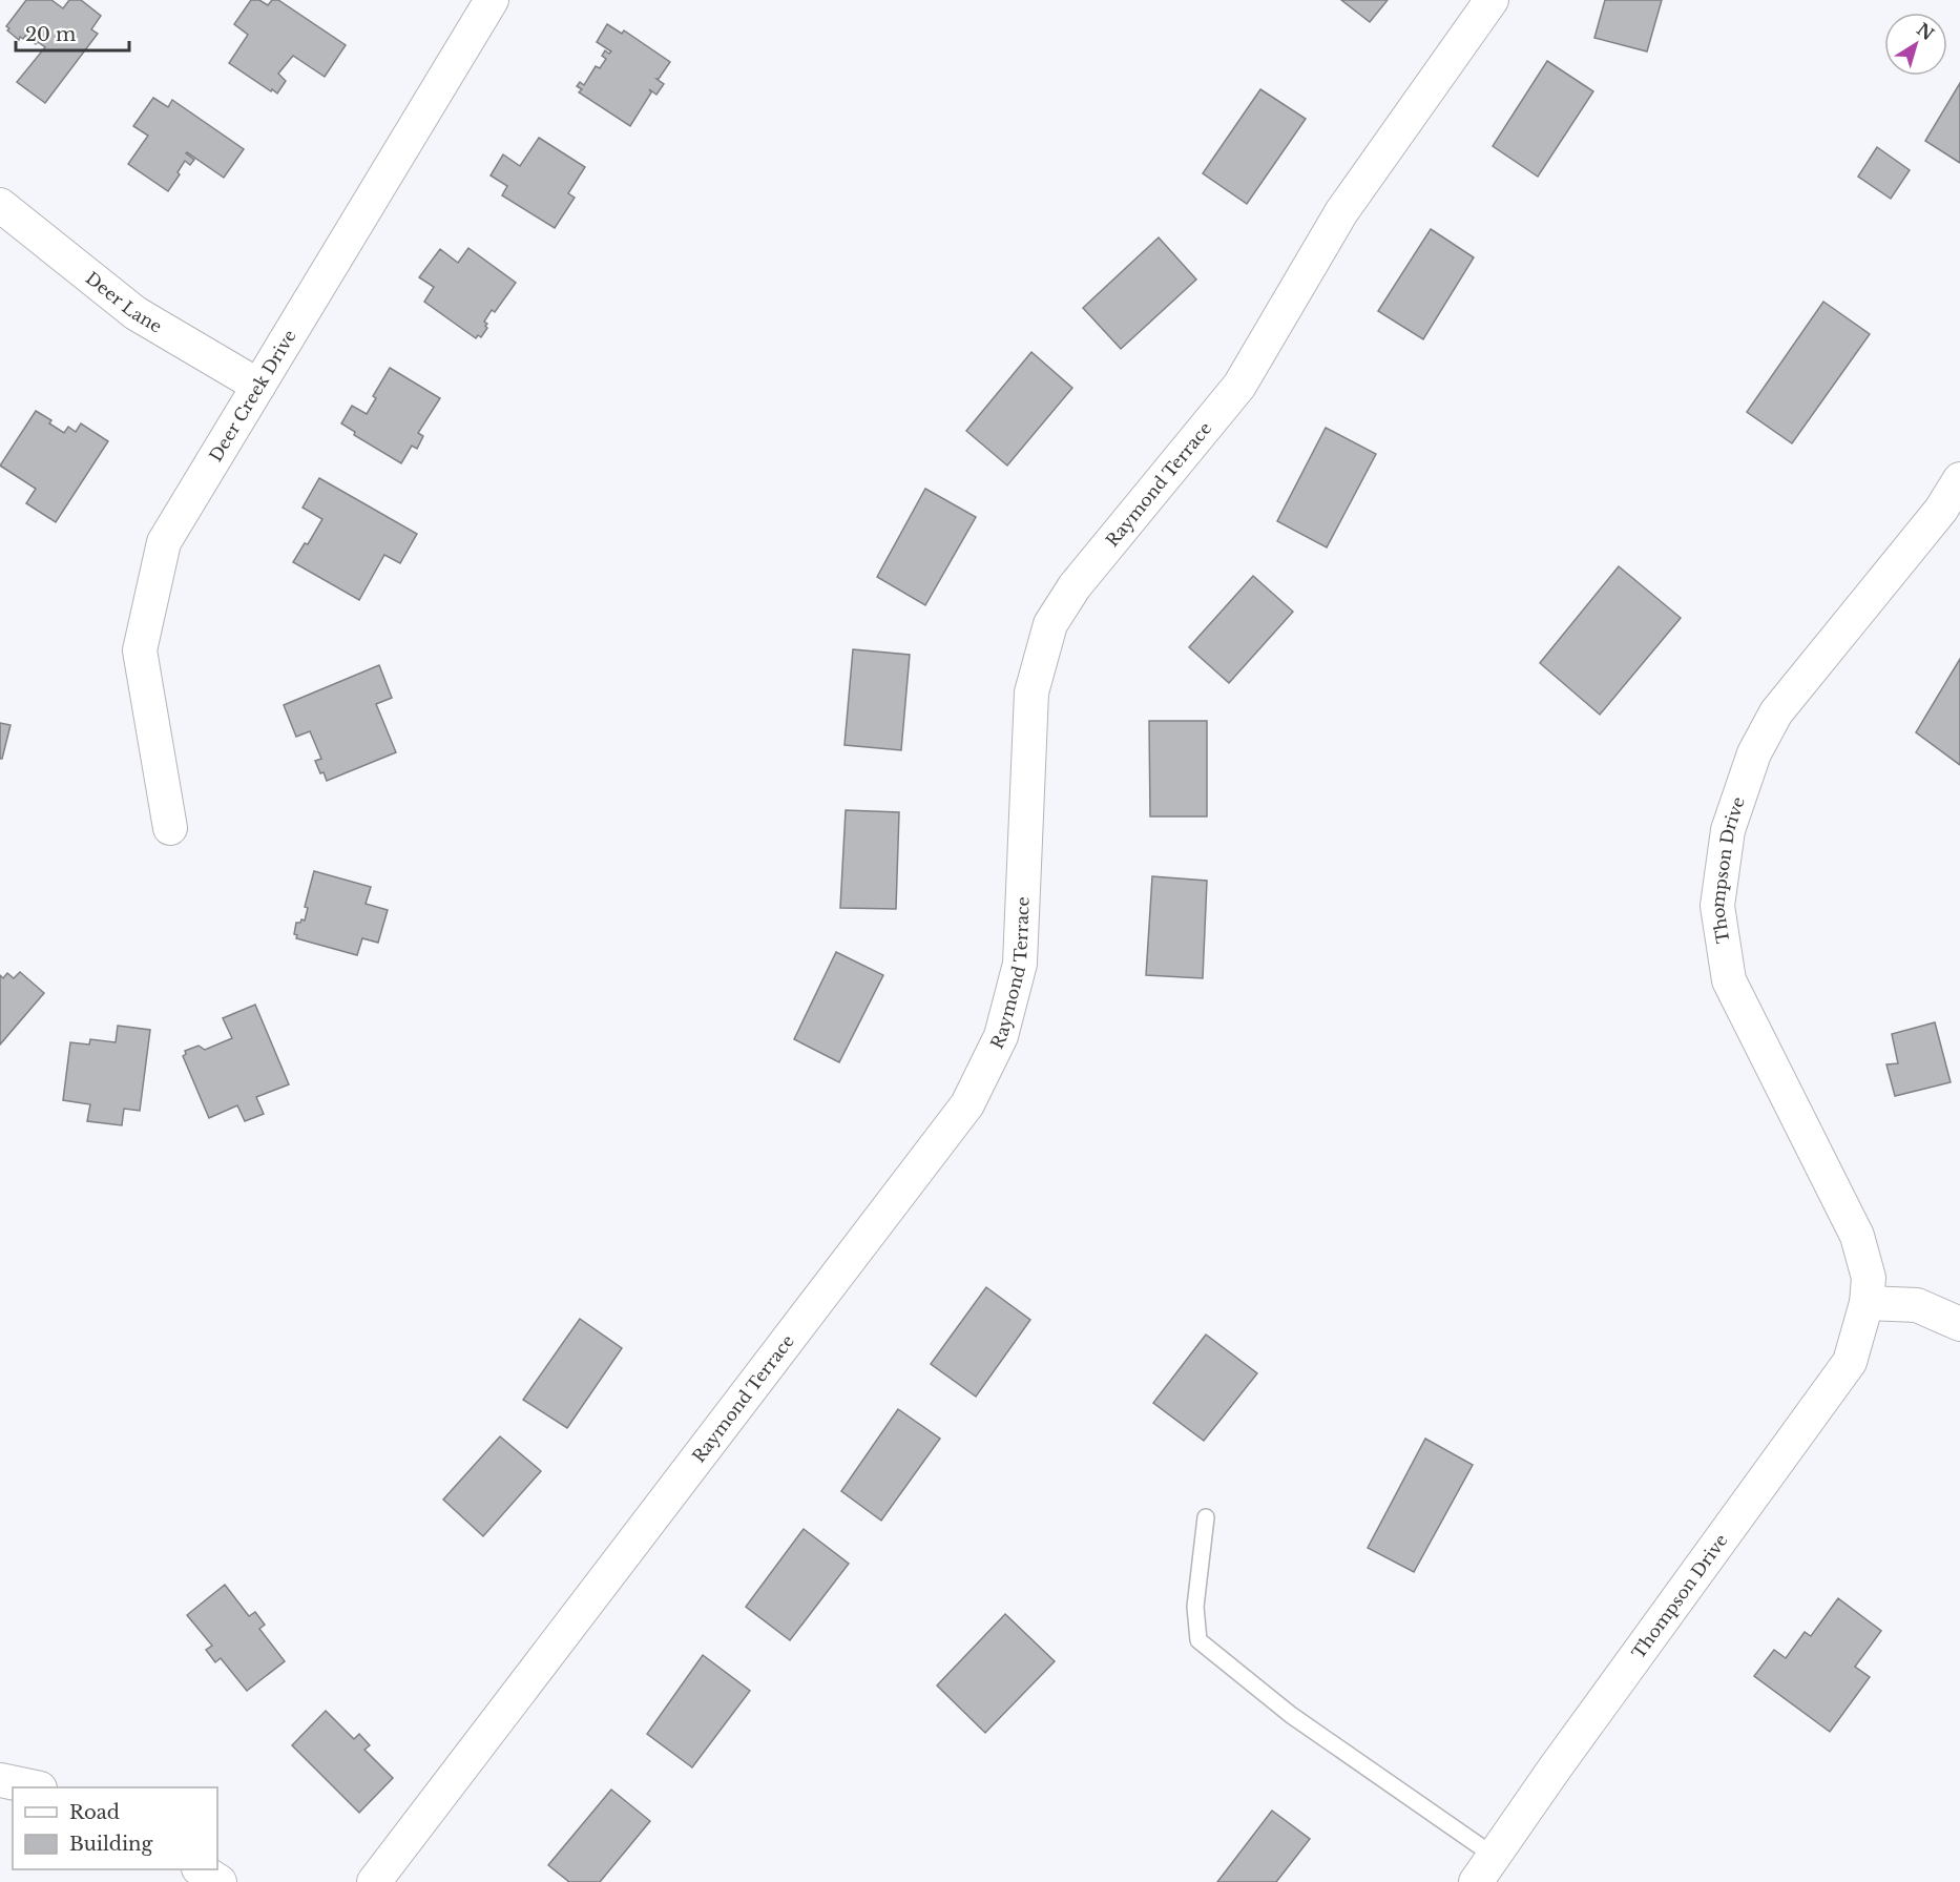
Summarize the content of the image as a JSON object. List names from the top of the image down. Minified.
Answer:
{"streets":{"street":["Deer Lane","Deer Creek Drive","Raymond Terrace","Thompson Drive"]},"crossings":[["Deer Lane","Deer Creek Drive"]],"legend":["Road","Building"],"scale_bar":"20 m","north":"top right"}
